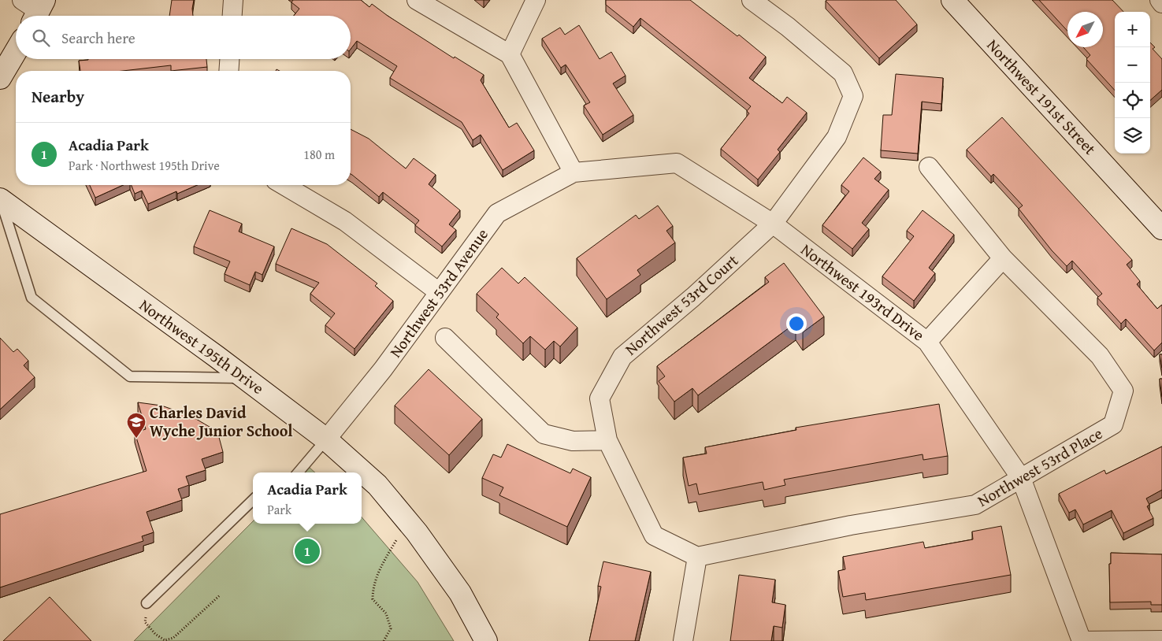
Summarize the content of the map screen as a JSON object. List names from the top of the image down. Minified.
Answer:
{"streets":{"street":["Northwest 191st Street","Northwest 193rd Drive","Northwest 53rd Avenue","Northwest 53rd Court","Northwest 195th Drive","Northwest 53rd Place"]},"crossings":[["Northwest 193rd Drive","Northwest 53rd Avenue"],["Northwest 193rd Drive","Northwest 53rd Court"],["Northwest 193rd Drive","Northwest 53rd Place"],["Northwest 53rd Avenue","Northwest 53rd Court"],["Northwest 53rd Avenue","Northwest 195th Drive"]],"places":{"school or university":["Charles David Wyche Junior School"]},"north":"bottom left","page":{"map_buttons":["+","−"],"search":"Search here","heading":"Nearby","list":[{"mark":"1","name":"Acadia Park","note":"Park · Northwest 195th Drive","value":"180 m"}],"popup":["Acadia Park","Park"],"pins":"1"}}
